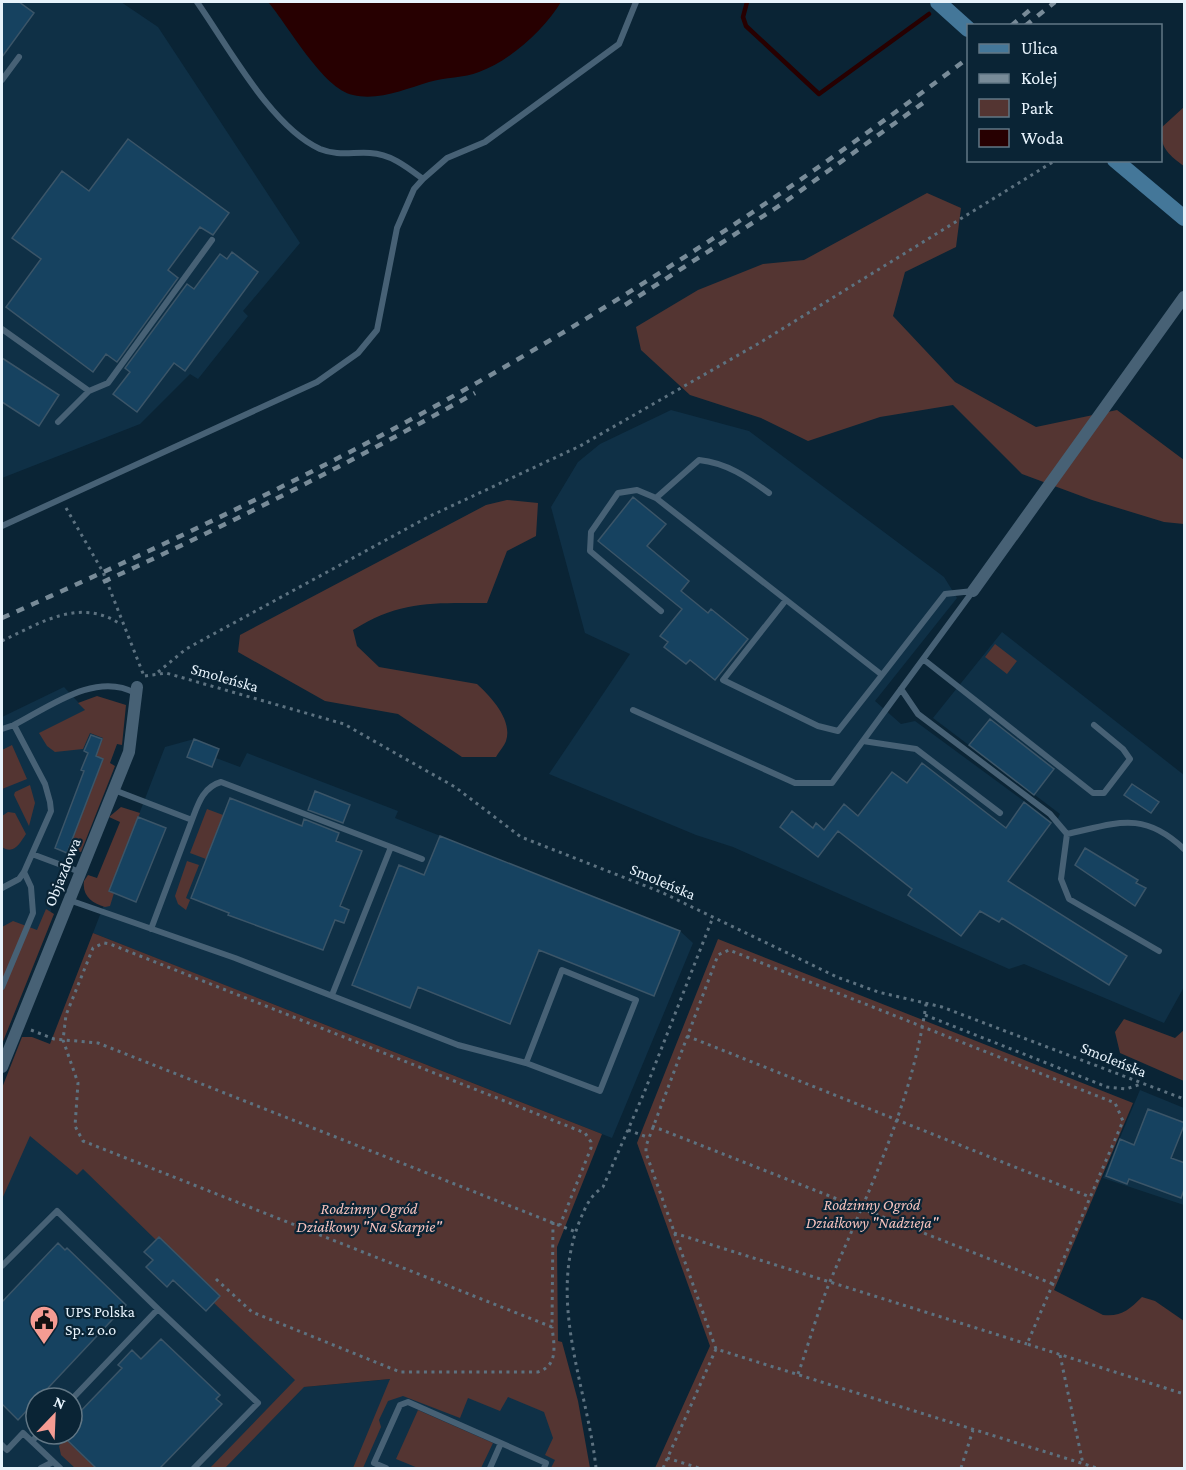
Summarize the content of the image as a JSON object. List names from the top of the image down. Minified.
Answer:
{"streets":{"street":["Objazdowa"],"path":["Smoleńska"]},"crossings":[["Smoleńska","Objazdowa"]],"parks":["Rodzinny Ogród Działkowy \"Nadzieja\"","Rodzinny Ogród Działkowy \"Na Skarpie\""],"places":{"public building":["UPS Polska Sp. z o.o"]},"legend":["Ulica","Kolej","Park","Woda"],"north":"top right"}
